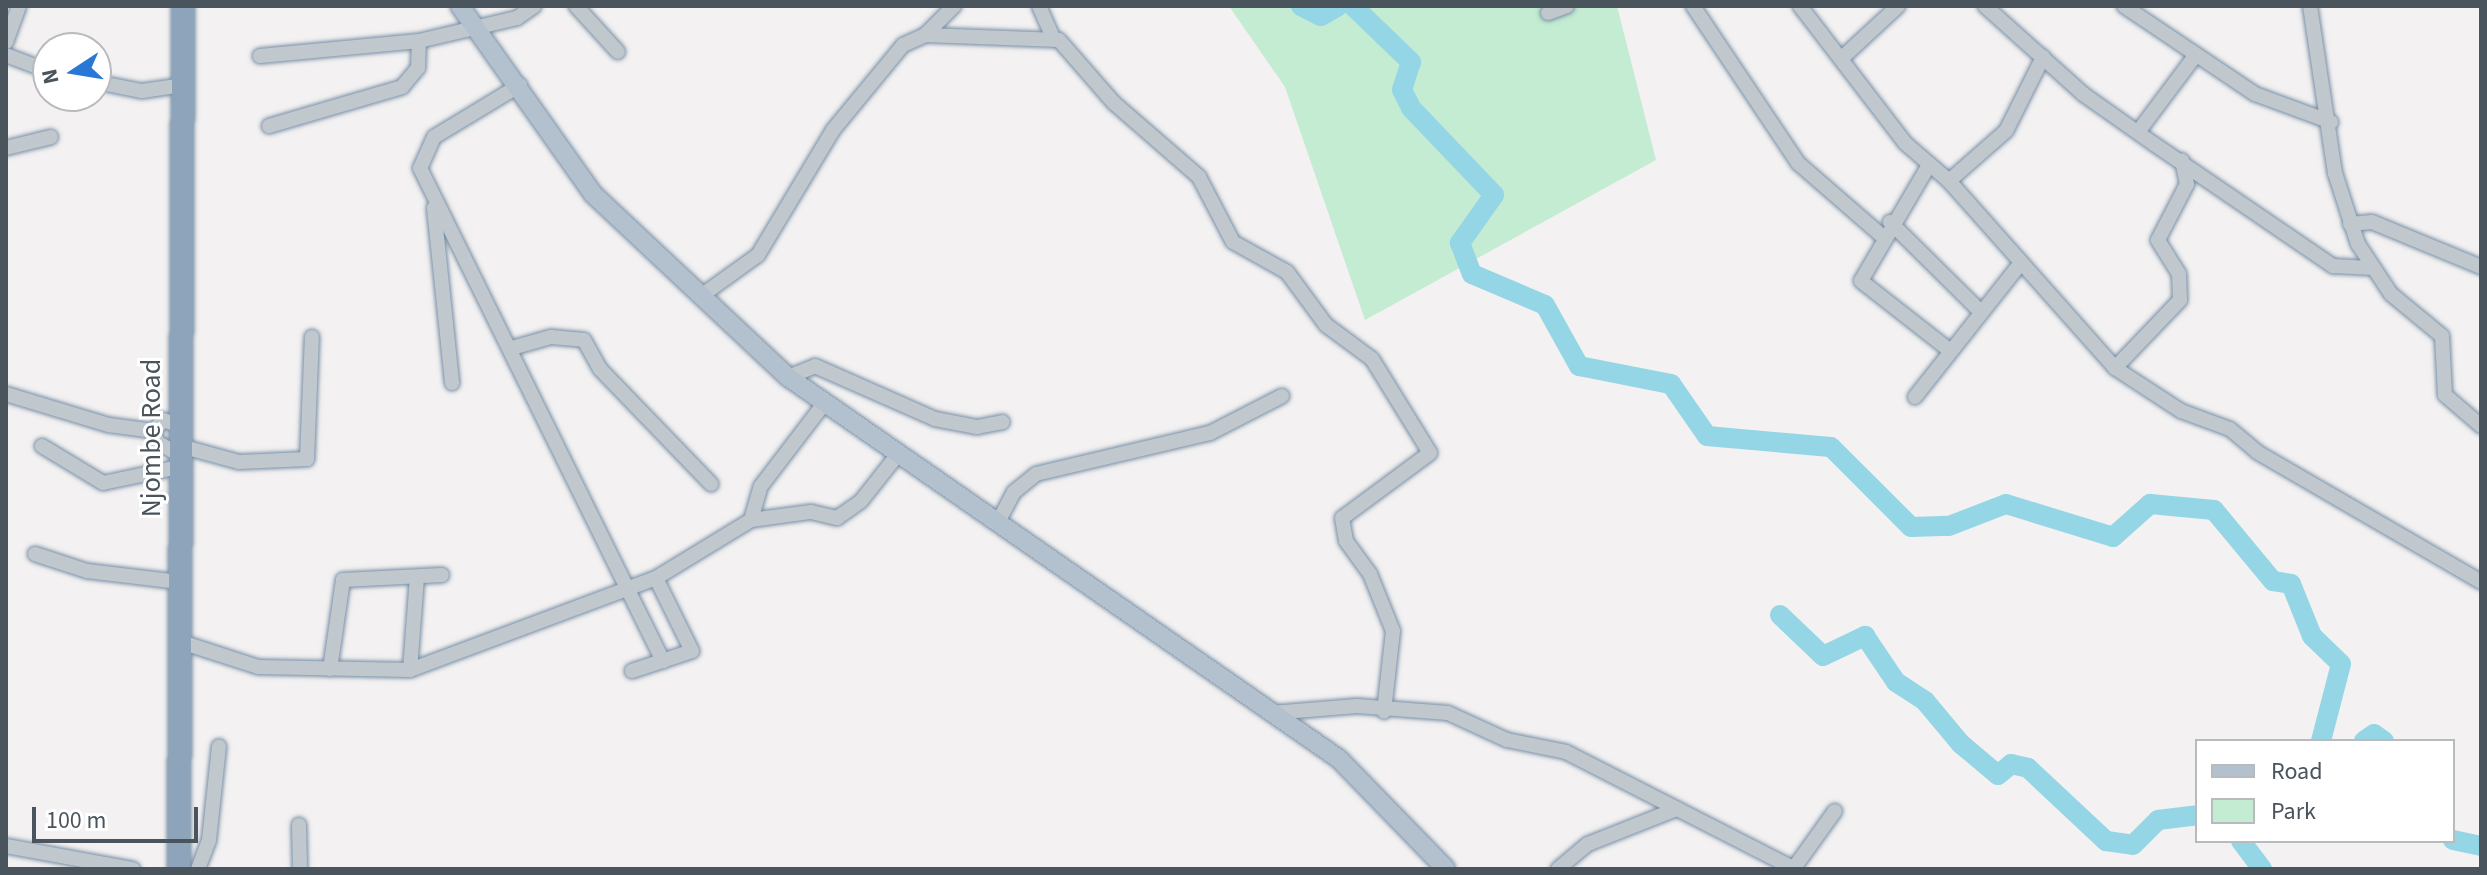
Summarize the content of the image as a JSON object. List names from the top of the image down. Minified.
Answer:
{"streets":{"highway":["Njombe Road"]},"legend":["Road","Park"],"scale_bar":"100 m","north":"left"}
